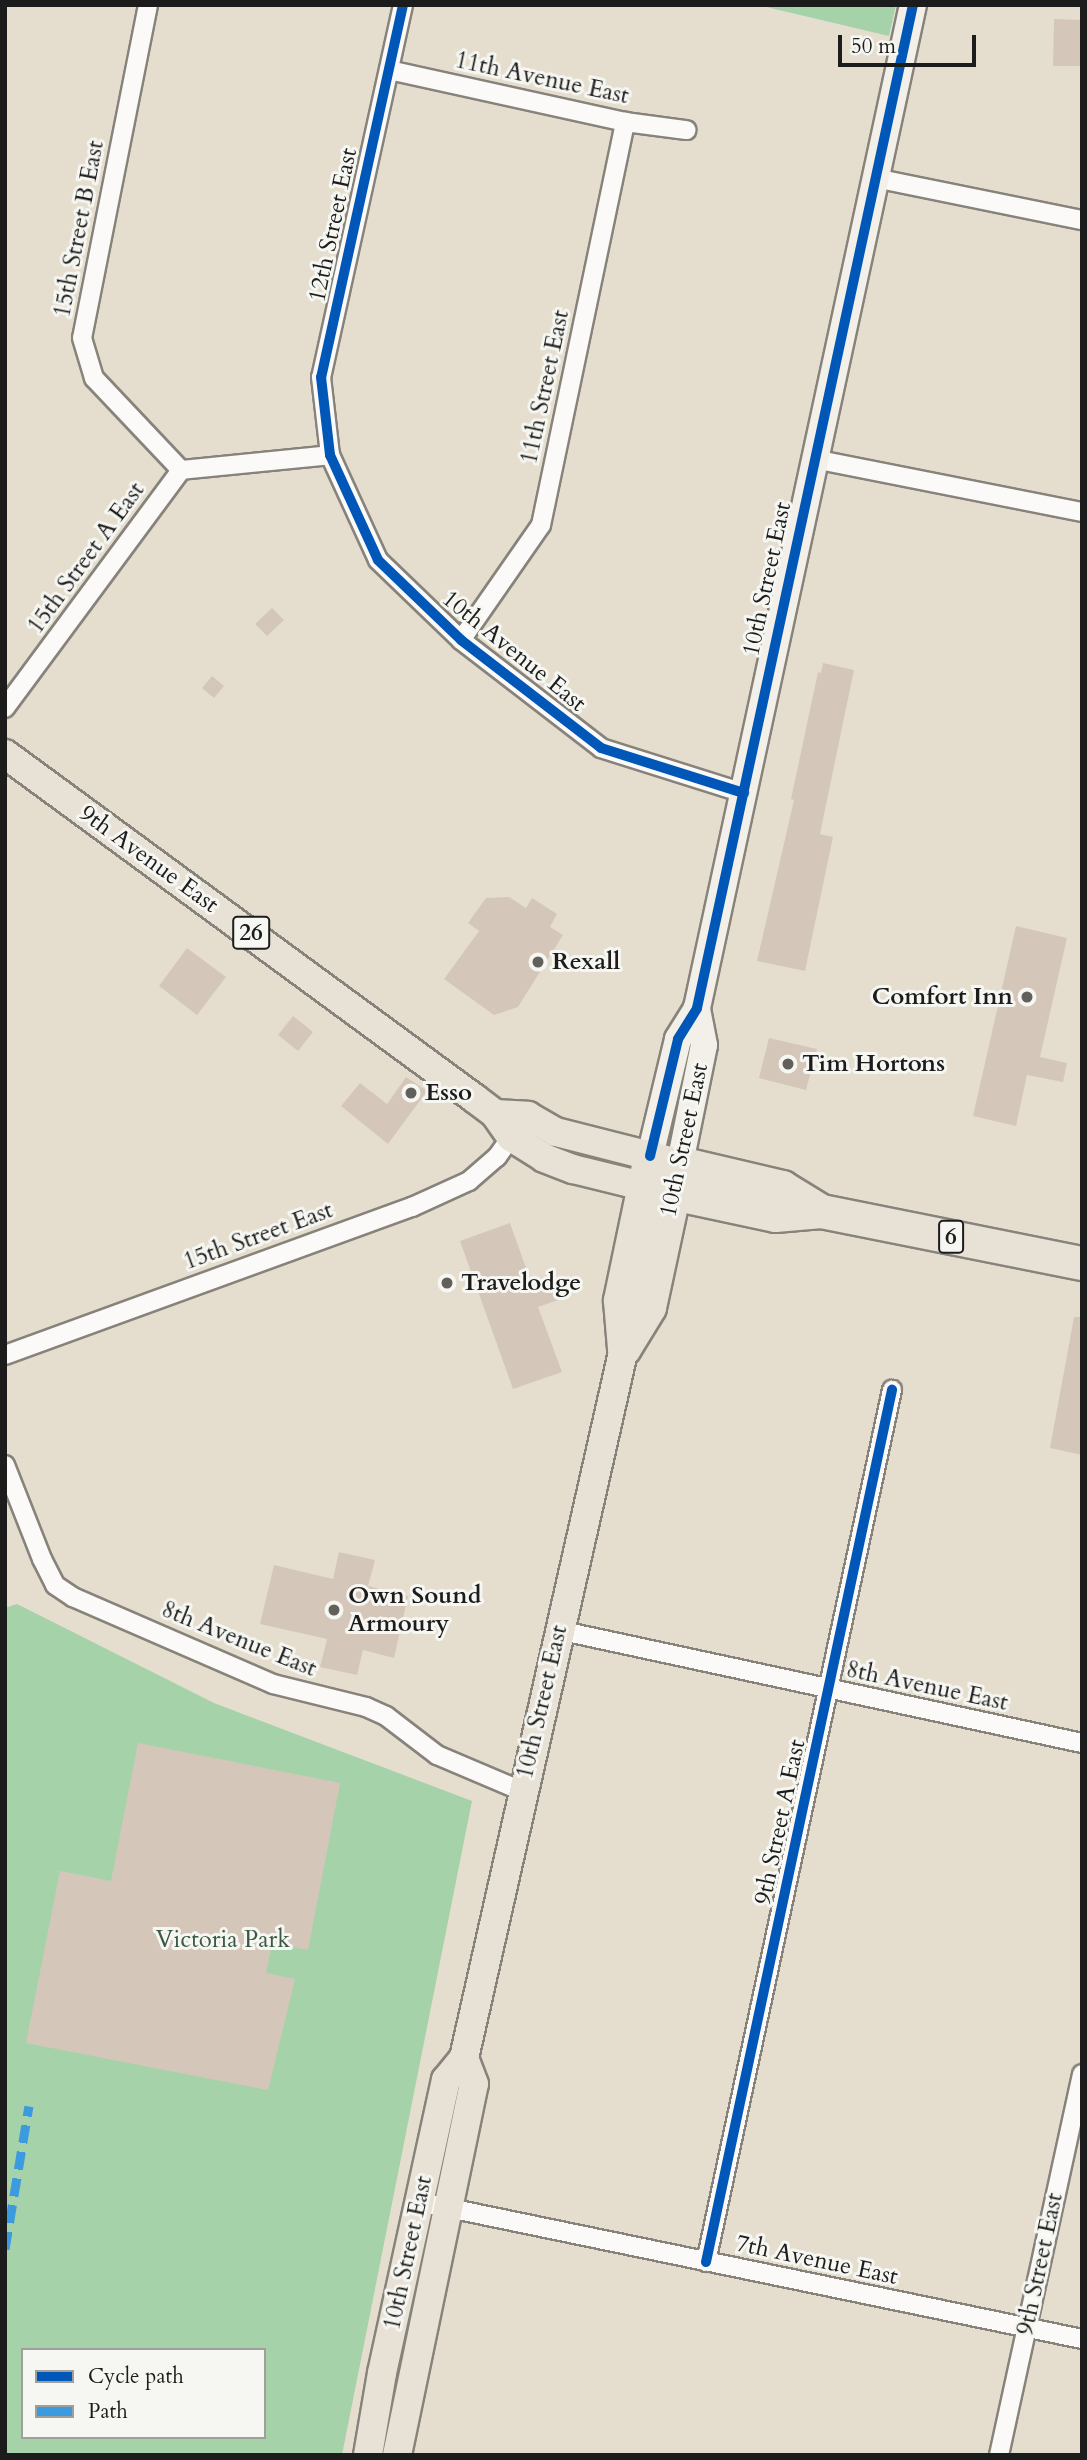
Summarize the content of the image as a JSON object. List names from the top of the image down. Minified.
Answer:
{"streets":{"highway":["10th Street East","6"],"main road":["9th Avenue East","26"],"street":["11th Avenue East","12th Street East","15th Street B East","11th Street East","15th Street A East","10th Avenue East","15th Street East","8th Avenue East","9th Street A East","7th Avenue East","9th Street East"]},"crossings":[["11th Avenue East","12th Street East"],["11th Avenue East","11th Street East"],["12th Street East","10th Avenue East"],["15th Street B East","15th Street A East"],["11th Street East","10th Avenue East"],["10th Street East","10th Avenue East"],["10th Street East","6"],["10th Street East","8th Avenue East"],["10th Street East","7th Avenue East"],["9th Avenue East","15th Street East"],["8th Avenue East","9th Street A East"],["9th Street A East","7th Avenue East"],["7th Avenue East","9th Street East"]],"parks":["Victoria Park"],"places":["Rexall","Comfort Inn","Tim Hortons","Esso","Travelodge","Own Sound Armoury"],"legend":["Cycle path","Path"],"scale_bar":"50 m"}
